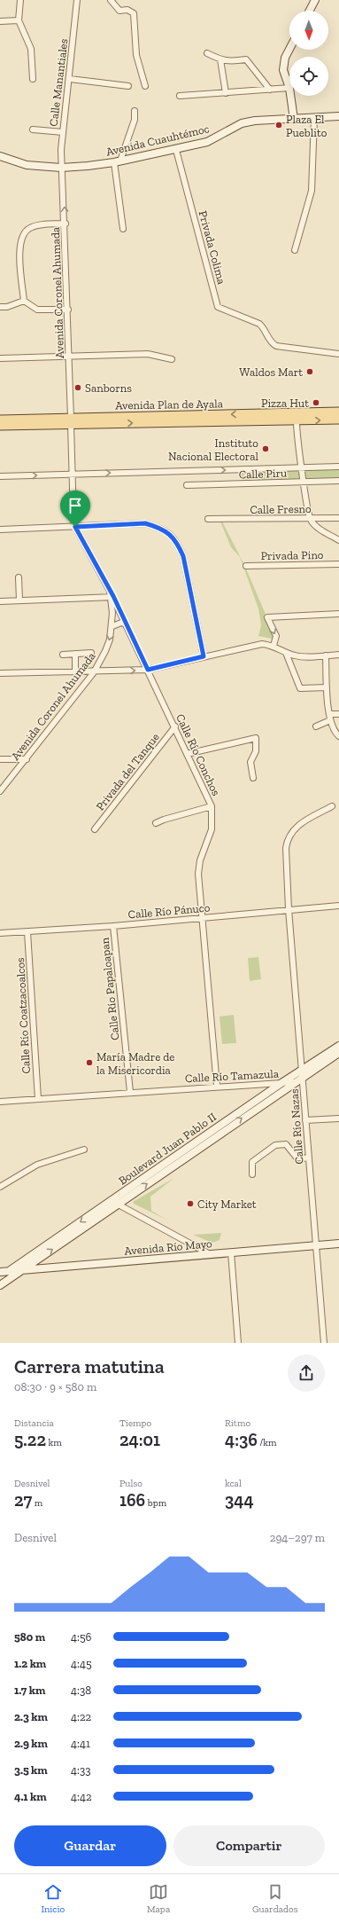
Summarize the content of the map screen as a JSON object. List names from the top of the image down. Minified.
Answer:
{"streets":{"main road":["Avenida Plan de Ayala"],"street":["Calle Manantiales","Avenida Cuauhtémoc","Privada Colima","Avenida Coronel Ahumada","Calle Piru","Calle Fresno","Privada Pino","Calle Río Conchos","Privada del Tanque","Calle Río Pánuco","Calle Río Papaloapan","Calle Río Coatzacoalcos","Calle Río Tamazula","Calle Río Nazas","Boulevard Juan Pablo II","Avenida Río Mayo"]},"crossings":[["Calle Manantiales","Avenida Cuauhtémoc"],["Calle Manantiales","Avenida Coronel Ahumada"],["Avenida Cuauhtémoc","Privada Colima"],["Avenida Cuauhtémoc","Avenida Coronel Ahumada"],["Avenida Coronel Ahumada","Avenida Plan de Ayala"],["Avenida Coronel Ahumada","Calle Río Conchos"],["Calle Río Conchos","Privada del Tanque"],["Calle Río Conchos","Calle Río Pánuco"],["Calle Río Conchos","Calle Río Tamazula"],["Calle Río Pánuco","Calle Río Papaloapan"],["Calle Río Pánuco","Calle Río Coatzacoalcos"],["Calle Río Pánuco","Calle Río Nazas"],["Calle Río Papaloapan","Calle Río Tamazula"],["Calle Río Coatzacoalcos","Calle Río Tamazula"],["Calle Río Tamazula","Boulevard Juan Pablo II"],["Calle Río Nazas","Boulevard Juan Pablo II"],["Calle Río Nazas","Avenida Río Mayo"],["Boulevard Juan Pablo II","Avenida Río Mayo"]],"places":["Plaza El Pueblito","Waldos Mart","Sanborns","Pizza Hut","Instituto Nacional Electoral","María Madre de la Misericordia","City Market"],"north":"bottom","page":{"heading":["Carrera matutina","08:30 · 9 × 580 m"],"stats":[["Distancia","5.22 km"],["Tiempo","24:01"],["Ritmo","4:36 /km"],["Desnivel","27 m"],["Pulso","166 bpm"],["kcal","344"]],"chart":["Desnivel","294–297 m"],"list":[{"name":"580 m","note":"4:56"},{"name":"1.2 km","note":"4:45"},{"name":"1.7 km","note":"4:38"},{"name":"2.3 km","note":"4:22"},{"name":"2.9 km","note":"4:41"},{"name":"3.5 km","note":"4:33"},{"name":"4.1 km","note":"4:42"}],"buttons":["Guardar","Compartir"],"tabs":["Inicio","Mapa","Guardados"]}}
